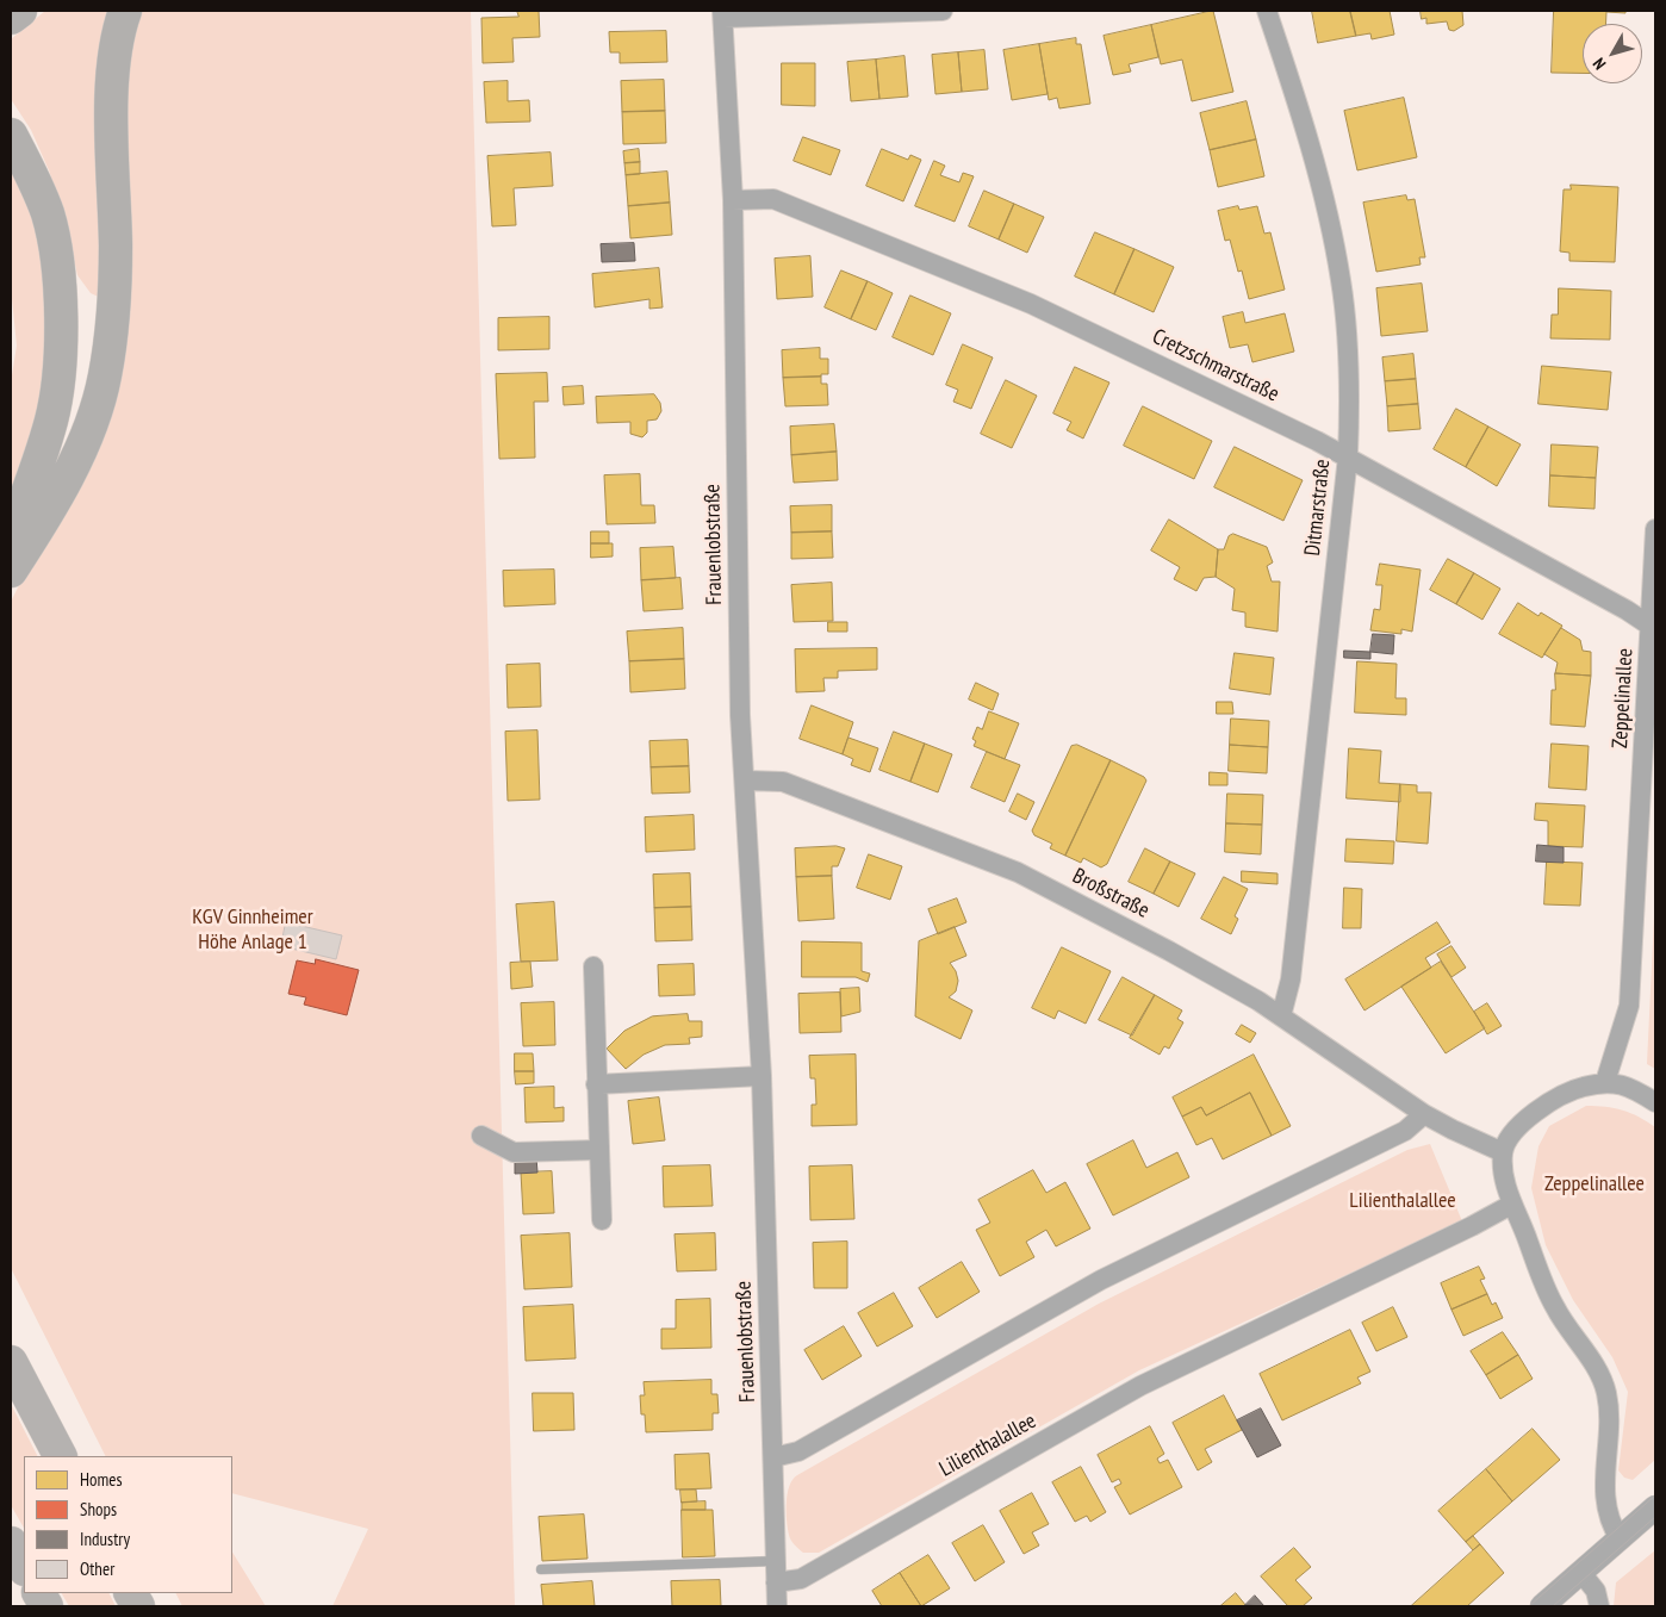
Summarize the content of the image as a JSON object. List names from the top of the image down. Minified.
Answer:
{"streets":{"street":["Cretzschmarstraße","Ditmarstraße","Frauenlobstraße","Zeppelinallee","Broßstraße","Lilienthalallee"]},"crossings":[["Cretzschmarstraße","Ditmarstraße"],["Cretzschmarstraße","Frauenlobstraße"],["Cretzschmarstraße","Zeppelinallee"],["Ditmarstraße","Broßstraße"],["Frauenlobstraße","Broßstraße"],["Frauenlobstraße","Lilienthalallee"]],"parks":["KGV Ginnheimer Höhe Anlage 1","Zeppelinallee","Lilienthalallee"],"legend":["Homes","Shops","Industry","Other"],"north":"bottom left"}
